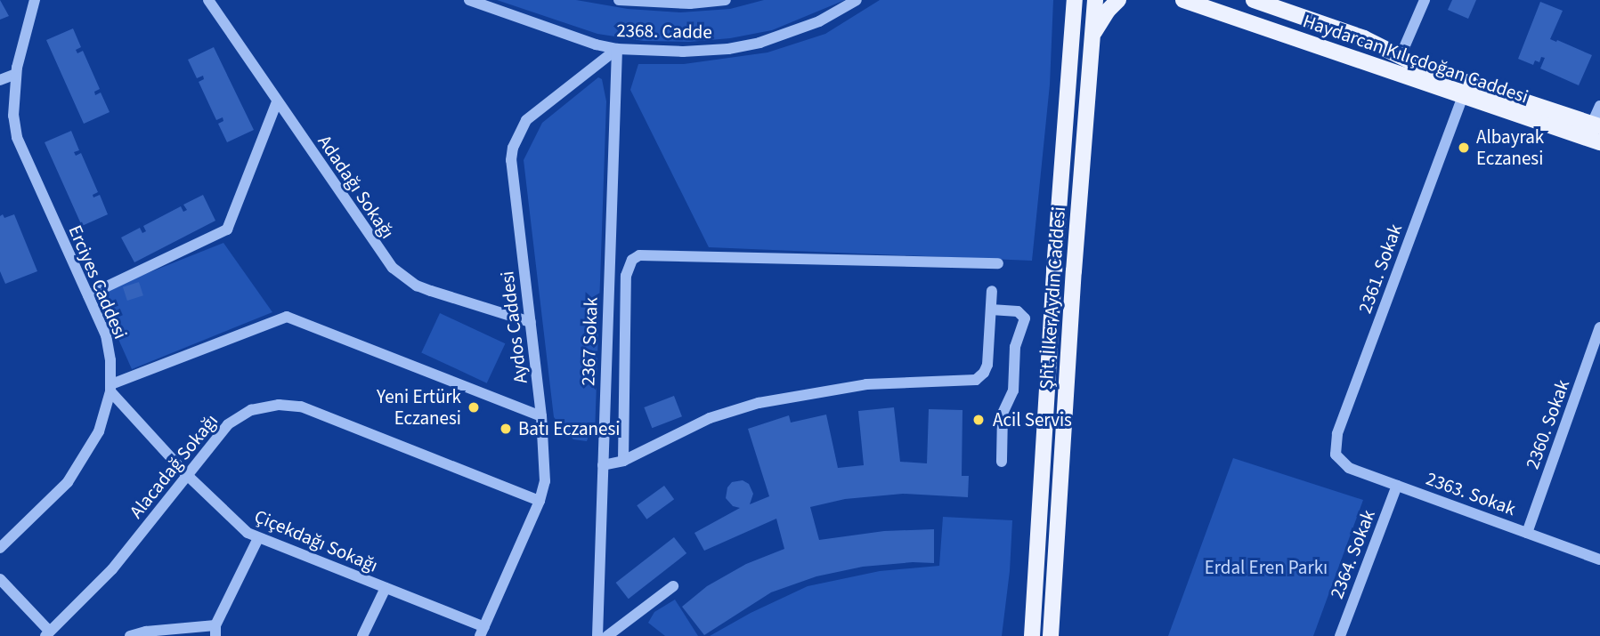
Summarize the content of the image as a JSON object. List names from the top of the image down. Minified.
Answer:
{"streets":{"main road":["Haydarcan Kılıçdoğan Caddesi","Şht. İlker Aydın Caddesi"],"street":["2368. Cadde","Adadağı Sokağı","2361. Sokak","Erciyes Caddesi","Aydos Caddesi","2367 Sokak","2360. Sokak","Alacadağ Sokağı","2363. Sokak","Çiçekdağı Sokağı","2364. Sokak"]},"crossings":[["2368. Cadde","Aydos Caddesi"],["2368. Cadde","2367 Sokak"],["Haydarcan Kılıçdoğan Caddesi","2361. Sokak"],["Adadağı Sokağı","Aydos Caddesi"],["2361. Sokak","2363. Sokak"],["Erciyes Caddesi","Çiçekdağı Sokağı"],["Aydos Caddesi","2367 Sokak"],["Aydos Caddesi","Alacadağ Sokağı"],["Aydos Caddesi","Çiçekdağı Sokağı"],["2360. Sokak","2363. Sokak"],["Alacadağ Sokağı","Çiçekdağı Sokağı"],["2363. Sokak","2364. Sokak"]],"parks":["Erdal Eren Parkı"],"places":["Albayrak Eczanesi","Yeni Ertürk Eczanesi","Acil Servis","Batı Eczanesi"]}
